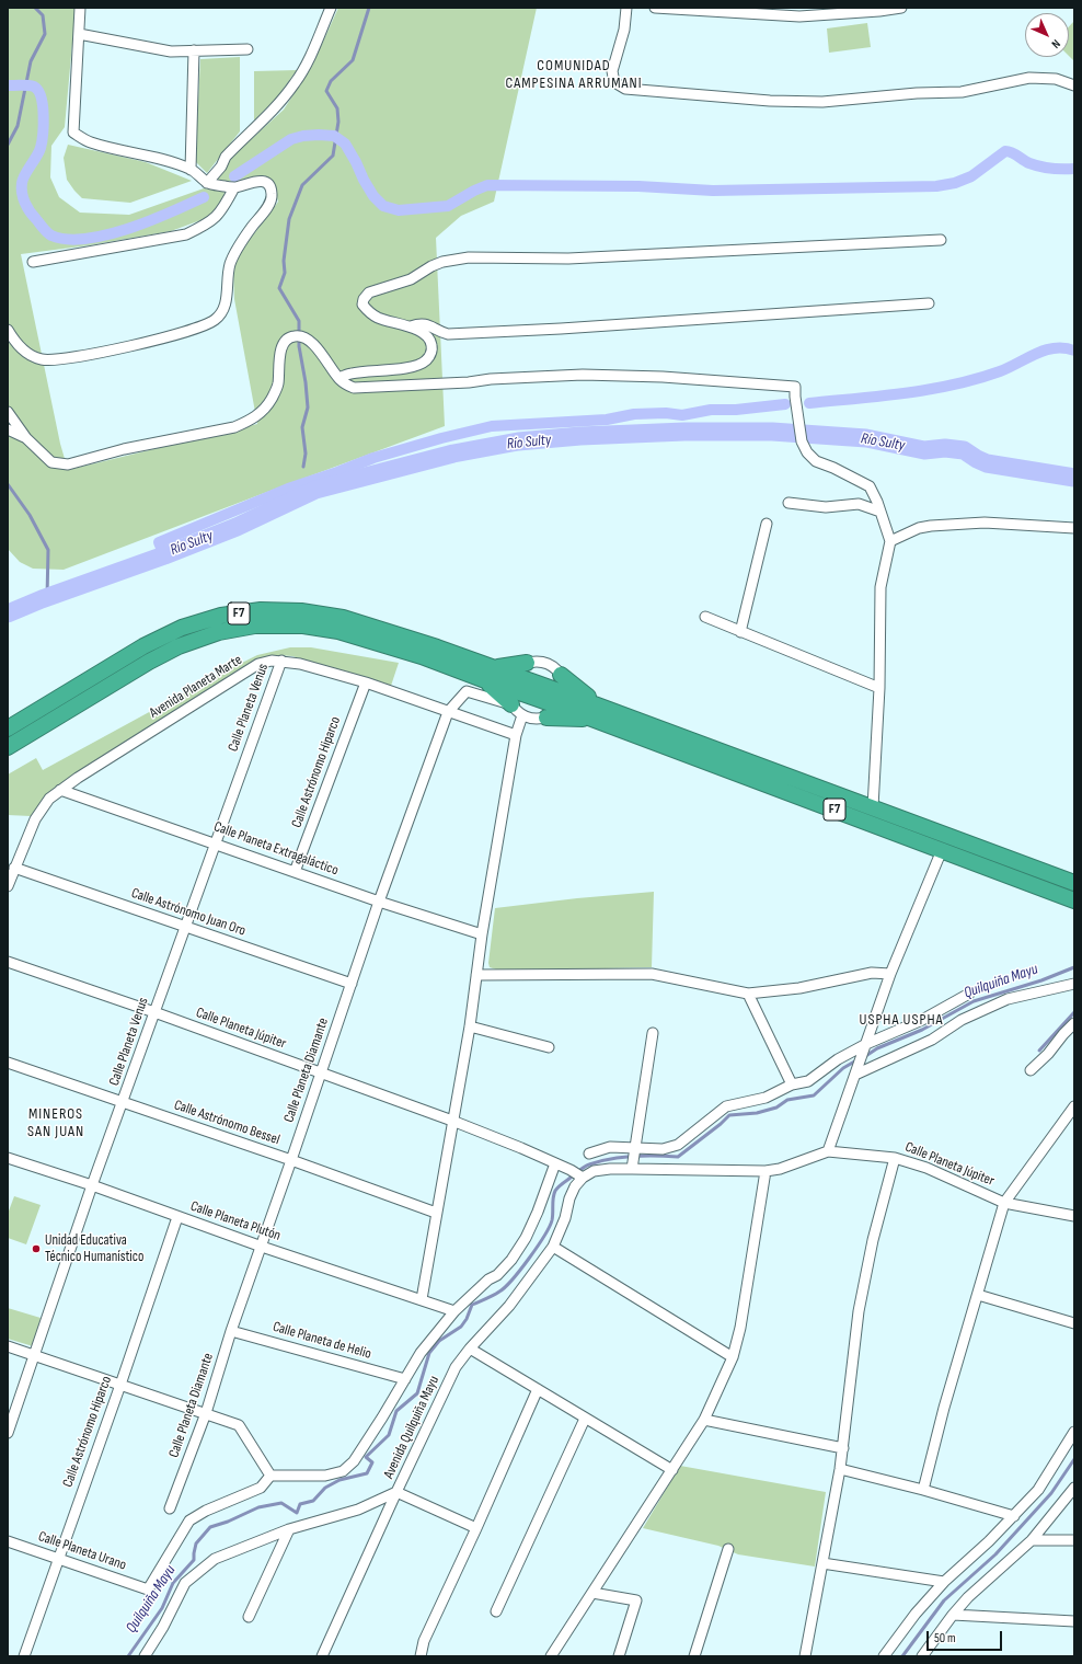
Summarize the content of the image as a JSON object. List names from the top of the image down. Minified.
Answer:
{"streets":{"highway":["F7"],"street":["Avenida Planeta Marte","Calle Planeta Venus","Calle Astrónomo Hiparco","Calle Planeta Extragaláctico","Calle Astrónomo Juan Oro","Calle Planeta Júpiter","Calle Planeta Diamante","Calle Astrónomo Bessel","Calle Planeta Plutón","Calle Planeta de Helio","Avenida Quilquiña Mayu","Calle Planeta Urano"]},"crossings":[["Avenida Planeta Marte","Calle Planeta Venus"],["Avenida Planeta Marte","Calle Astrónomo Hiparco"],["Avenida Planeta Marte","Calle Planeta Extragaláctico"],["Avenida Planeta Marte","Calle Astrónomo Juan Oro"],["Avenida Planeta Marte","Calle Planeta Diamante"],["Calle Planeta Venus","Calle Planeta Extragaláctico"],["Calle Planeta Venus","Calle Astrónomo Juan Oro"],["Calle Planeta Venus","Calle Planeta Júpiter"],["Calle Planeta Venus","Calle Astrónomo Bessel"],["Calle Planeta Venus","Calle Planeta Plutón"],["Calle Astrónomo Hiparco","Calle Planeta Extragaláctico"],["Calle Astrónomo Hiparco","Calle Planeta Plutón"],["Calle Astrónomo Hiparco","Calle Planeta Urano"],["Calle Planeta Extragaláctico","Calle Planeta Diamante"],["Calle Astrónomo Juan Oro","Calle Planeta Diamante"],["Calle Planeta Júpiter","Calle Planeta Diamante"],["Calle Planeta Júpiter","Avenida Quilquiña Mayu"],["Calle Planeta Diamante","Calle Astrónomo Bessel"],["Calle Planeta Diamante","Calle Planeta Plutón"],["Calle Planeta Diamante","Calle Planeta de Helio"],["Calle Planeta Plutón","Avenida Quilquiña Mayu"],["Calle Planeta de Helio","Avenida Quilquiña Mayu"],["Avenida Quilquiña Mayu","Calle Planeta Urano"]],"districts":["COMUNIDAD CAMPESINA ARRUMANI","USPHA USPHA","MINEROS SAN JUAN"],"water":["Río Sulty","Quilquiña Mayu"],"places":["Unidad Educativa Técnico Humanístico"],"scale_bar":"50 m","north":"bottom right"}
